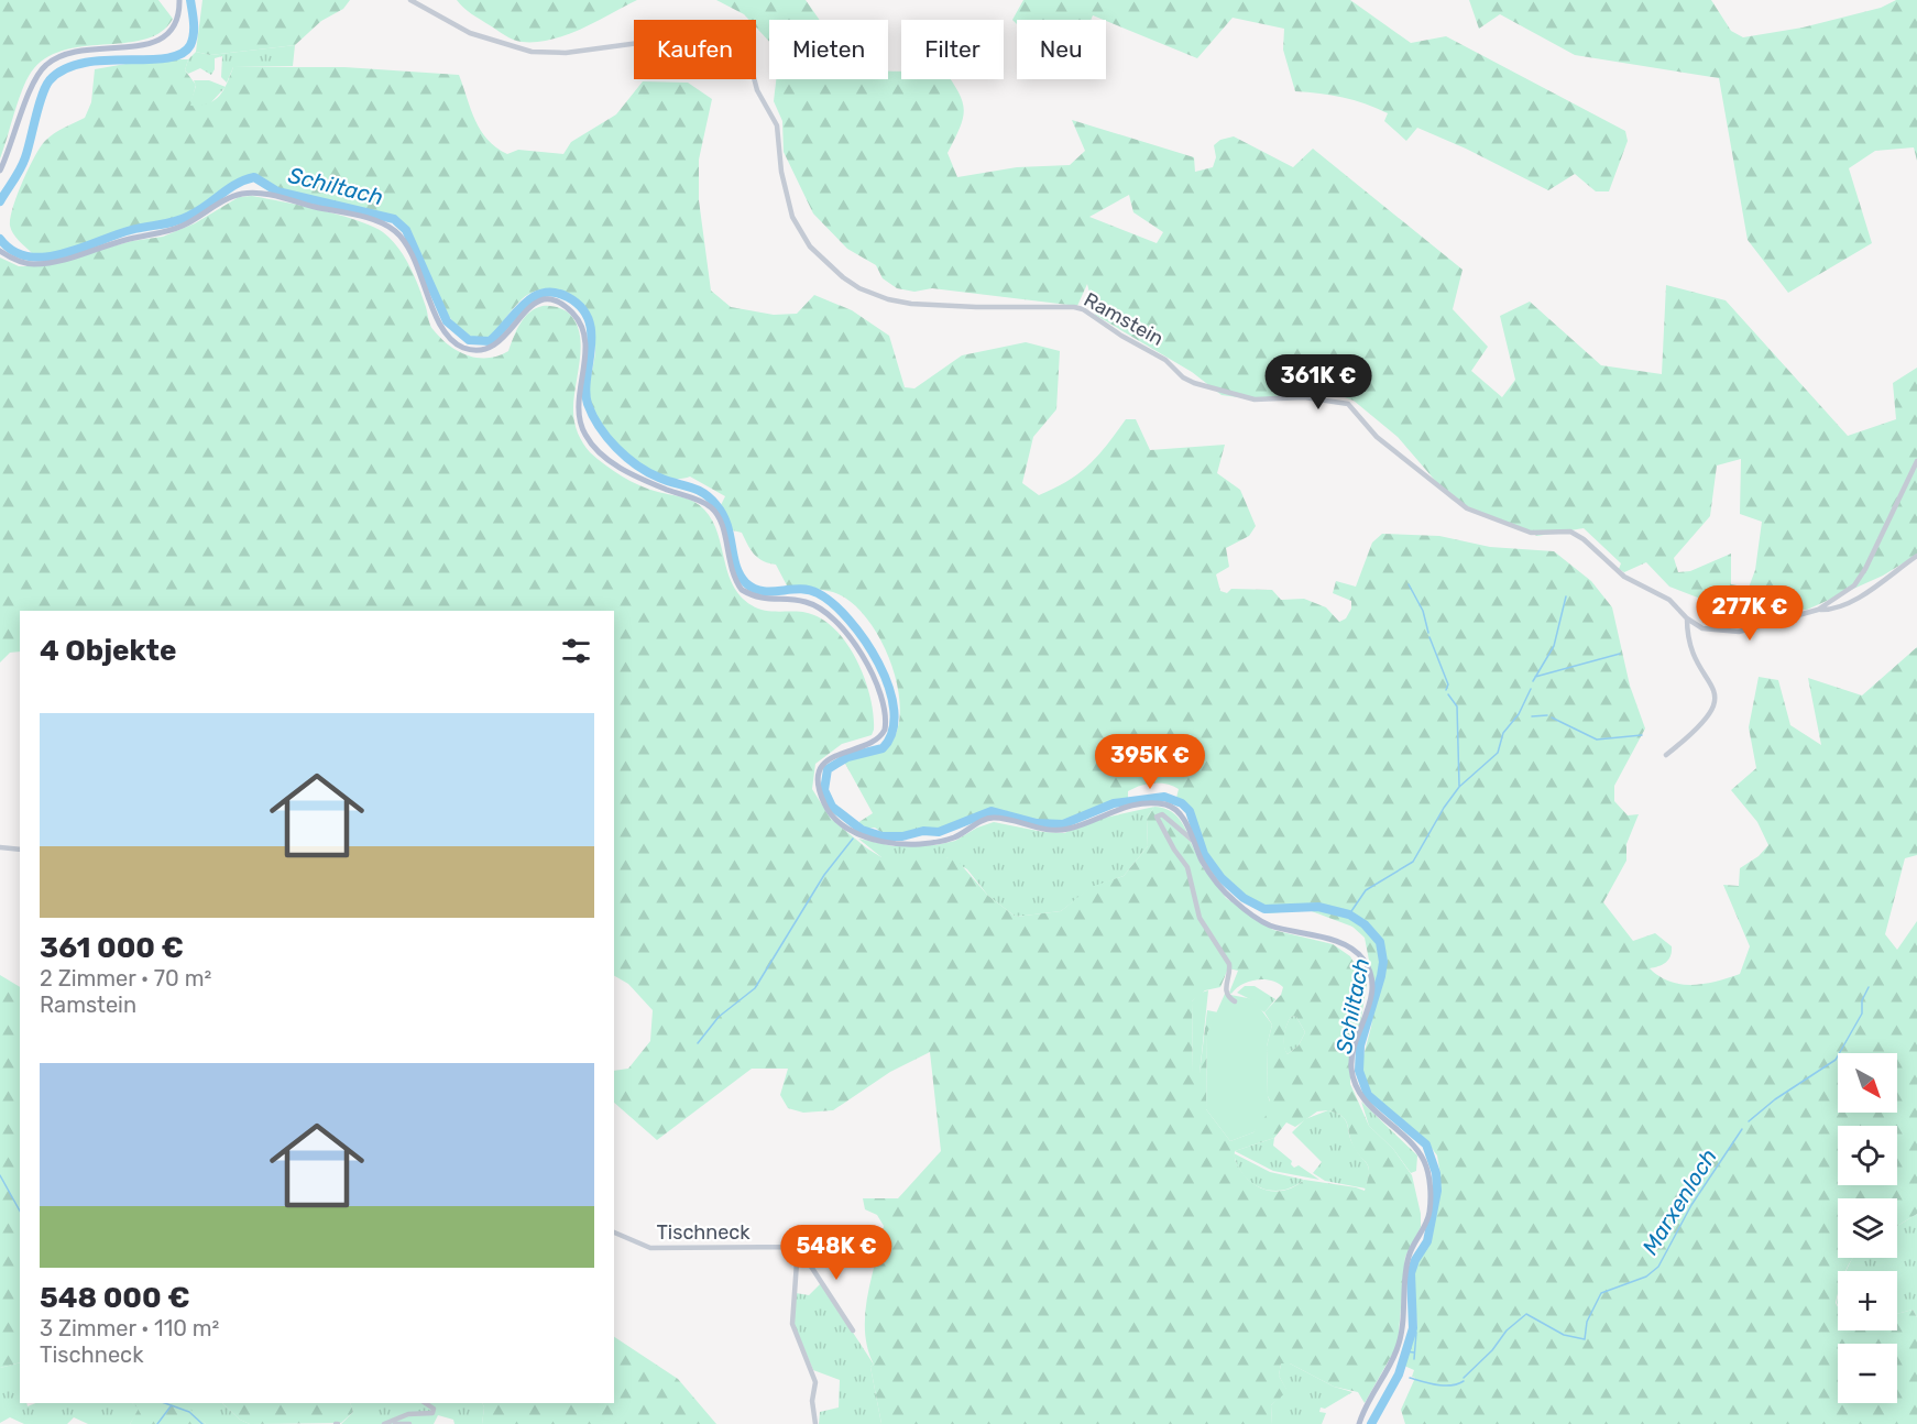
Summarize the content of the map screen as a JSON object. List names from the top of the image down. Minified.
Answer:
{"streets":{"street":["Ramstein","Tischneck"]},"water":["Schiltach","Marxenloch"],"north":"bottom right","page":{"chip":["Kaufen","Mieten","Filter","Neu"],"price":["361K €","277K €","395K €","548K €"],"heading":"4 Objekte","list":[{"name":"361 000 €","note":"2 Zimmer · 70 m² · Ramstein"},{"name":"548 000 €","note":"3 Zimmer · 110 m² · Tischneck"}],"map_buttons":["+","−"]}}
